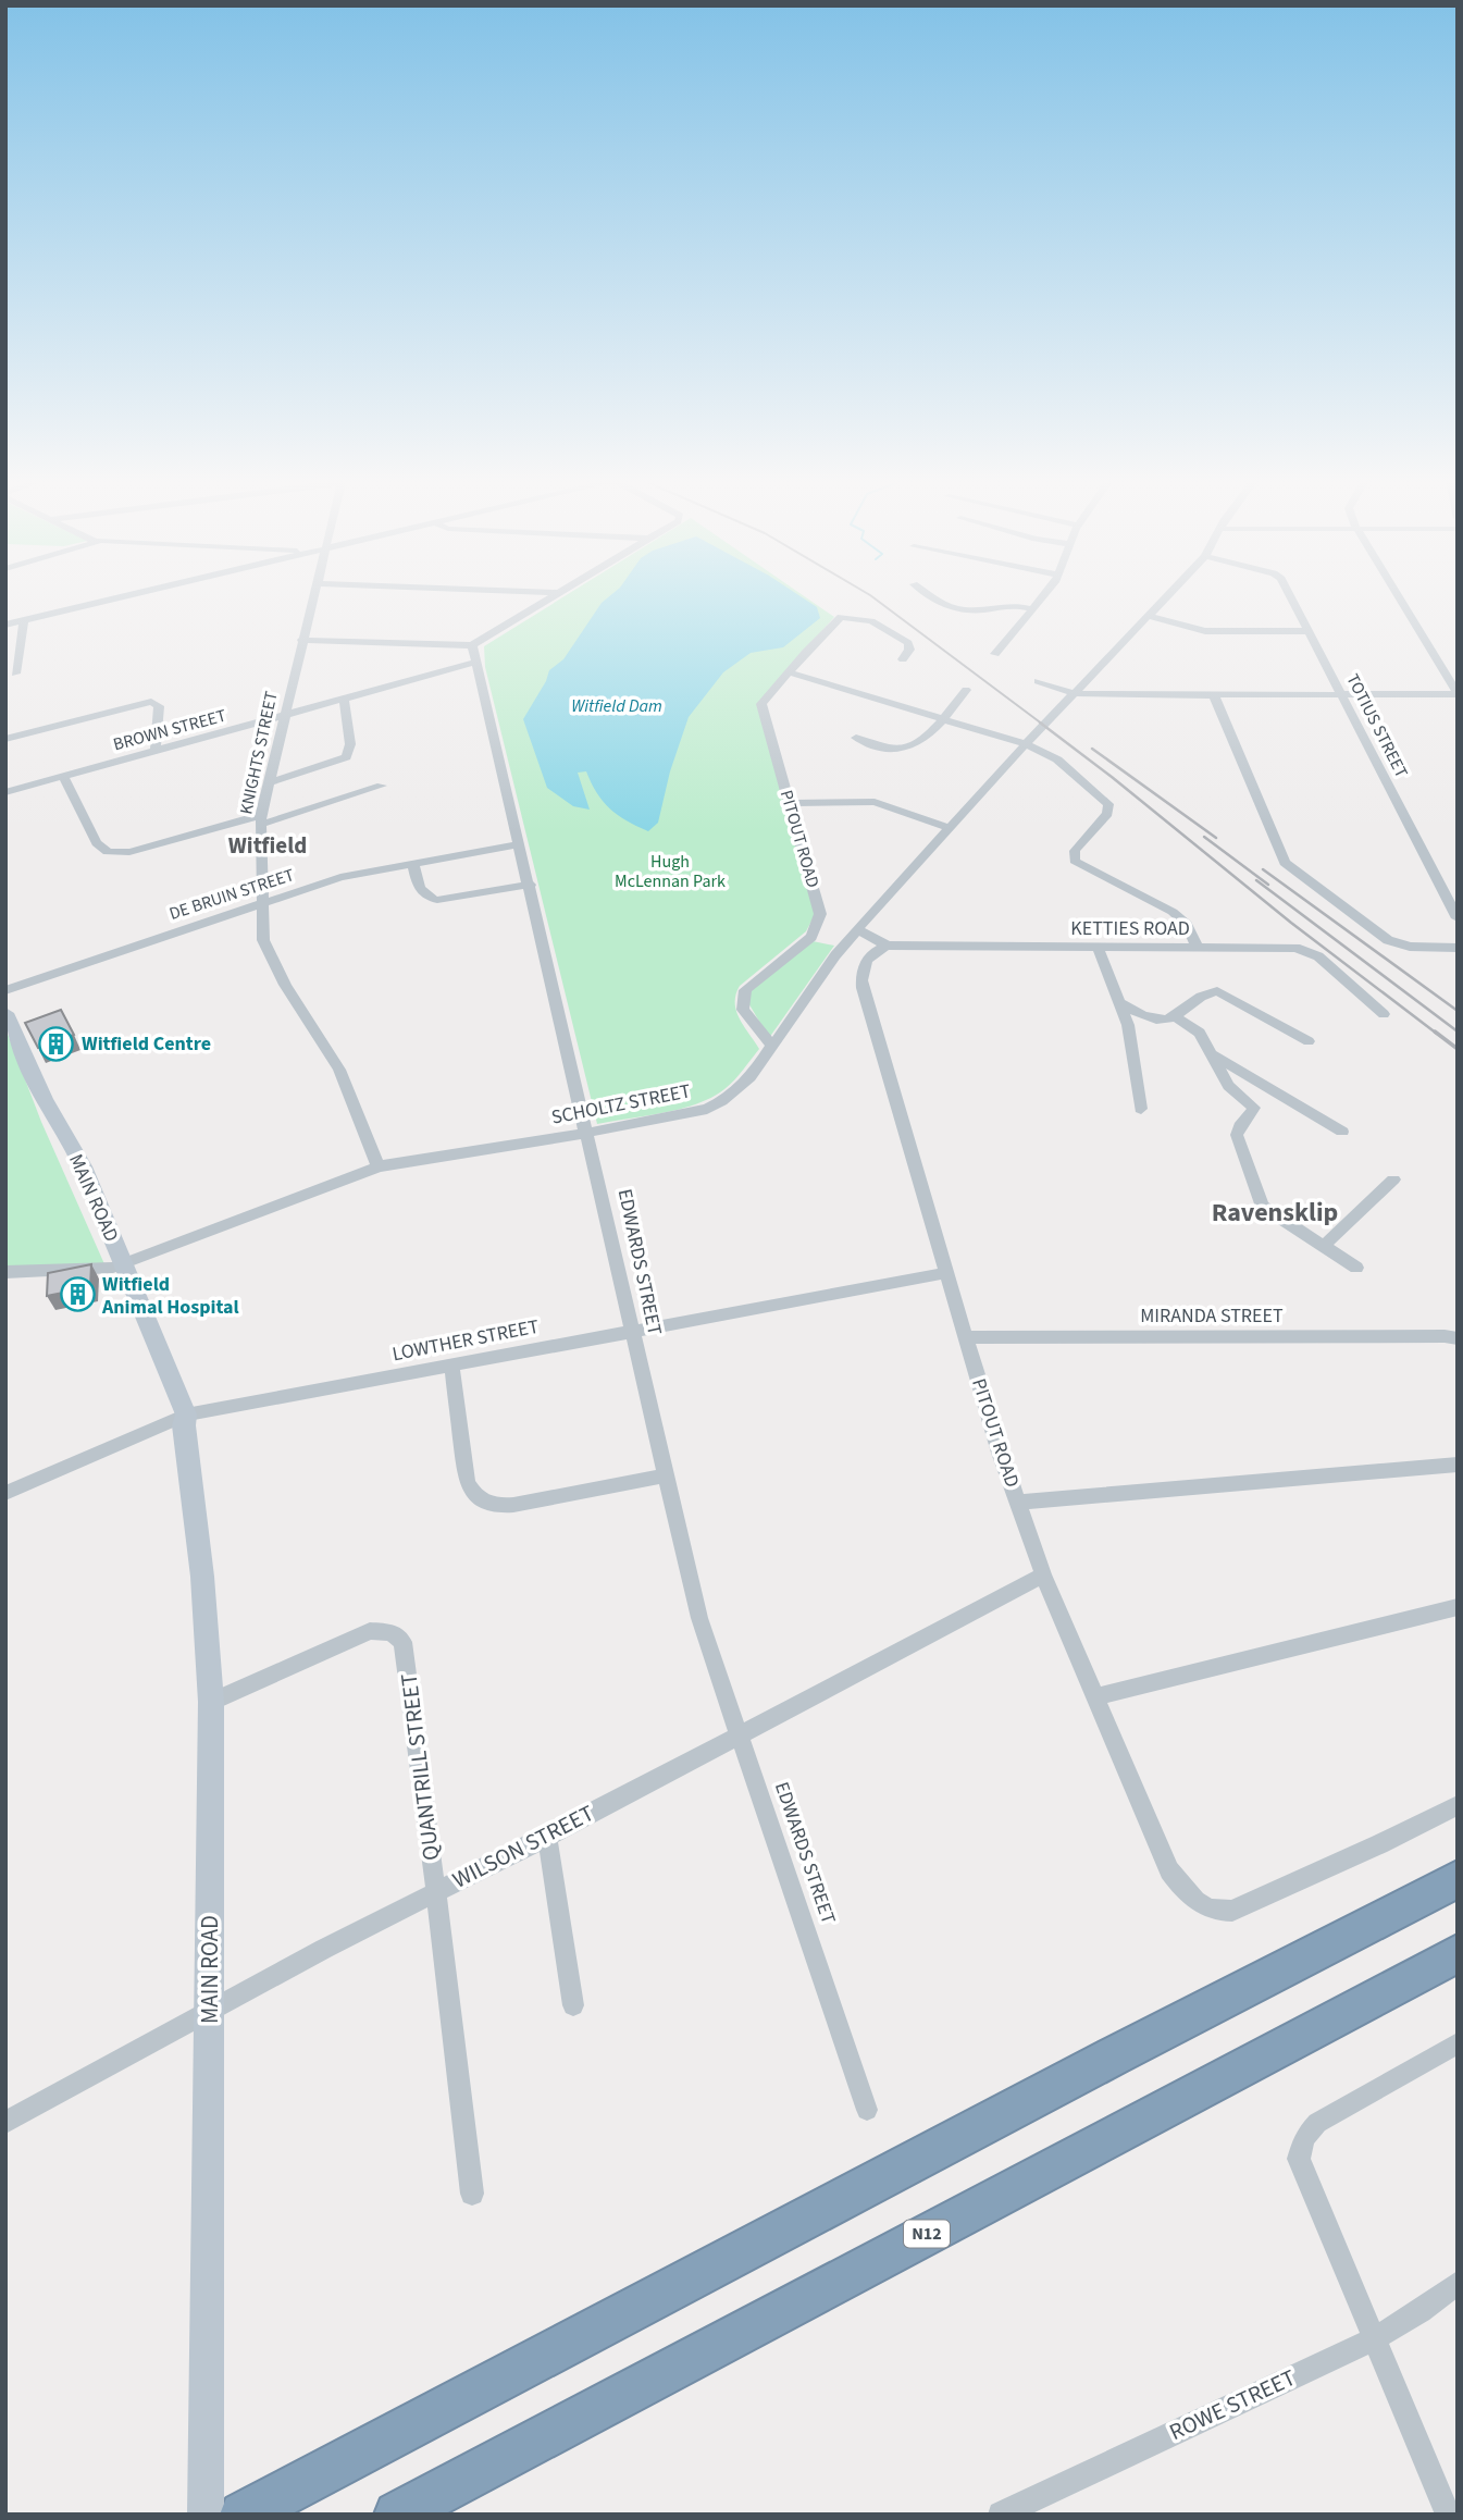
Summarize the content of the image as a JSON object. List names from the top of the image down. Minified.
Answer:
{"streets":{"highway":["N12"],"street":["TOTIUS STREET","BROWN STREET","KNIGHTS STREET","PITOUT ROAD","DE BRUIN STREET","KETTIES ROAD","SCHOLTZ STREET","MAIN ROAD","EDWARDS STREET","MIRANDA STREET","LOWTHER STREET","QUANTRILL STREET","WILSON STREET","ROWE STREET"]},"crossings":[["BROWN STREET","KNIGHTS STREET"],["BROWN STREET","EDWARDS STREET"],["KNIGHTS STREET","DE BRUIN STREET"],["KNIGHTS STREET","SCHOLTZ STREET"],["PITOUT ROAD","KETTIES ROAD"],["PITOUT ROAD","SCHOLTZ STREET"],["PITOUT ROAD","MIRANDA STREET"],["PITOUT ROAD","LOWTHER STREET"],["PITOUT ROAD","WILSON STREET"],["DE BRUIN STREET","EDWARDS STREET"],["KETTIES ROAD","SCHOLTZ STREET"],["SCHOLTZ STREET","MAIN ROAD"],["SCHOLTZ STREET","EDWARDS STREET"],["MAIN ROAD","LOWTHER STREET"],["MAIN ROAD","QUANTRILL STREET"],["MAIN ROAD","WILSON STREET"],["EDWARDS STREET","LOWTHER STREET"],["EDWARDS STREET","WILSON STREET"],["QUANTRILL STREET","WILSON STREET"]],"districts":["Witfield","Ravensklip"],"water":["Witfield Dam"],"parks":["Hugh McLennan Park"],"places":{"building":["Witfield Centre","Witfield Animal Hospital"]}}
